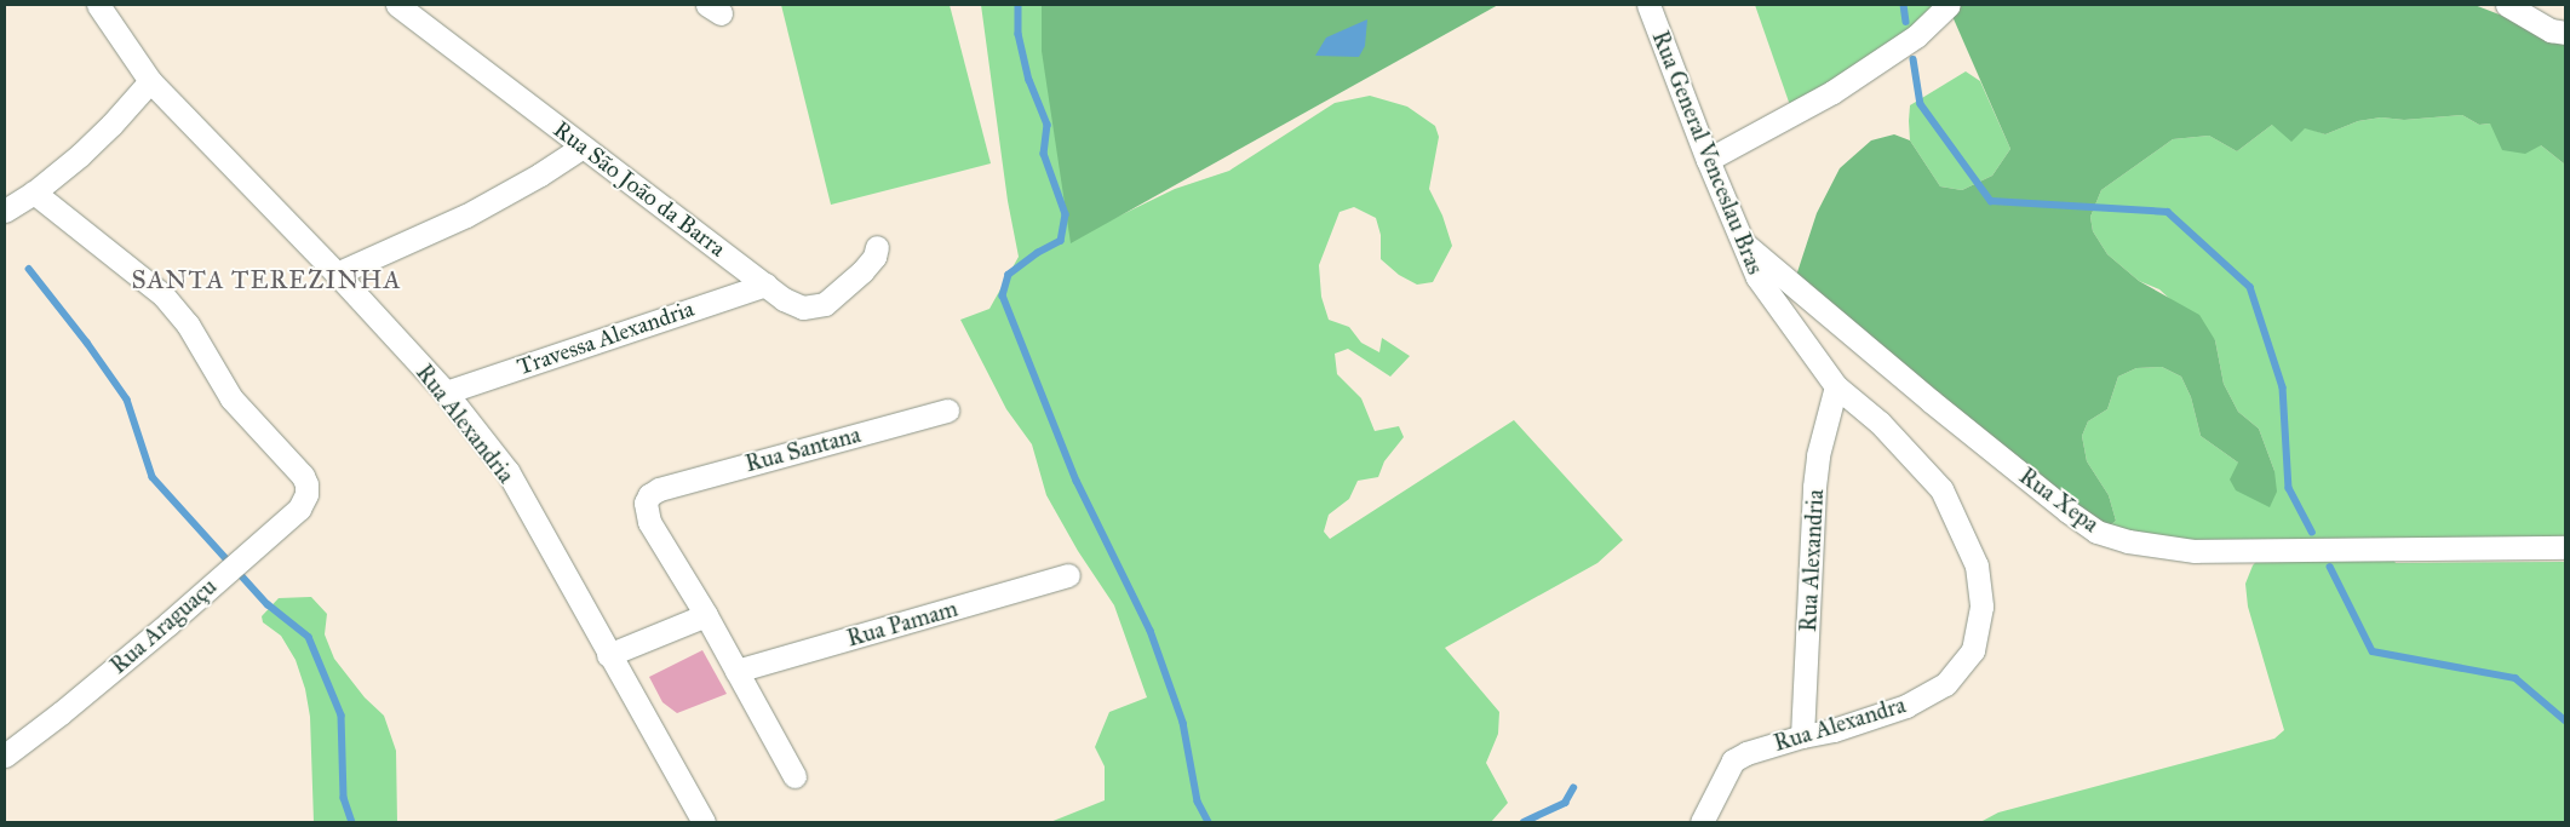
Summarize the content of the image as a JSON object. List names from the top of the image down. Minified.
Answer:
{"streets":{"street":["Rua General Venceslau Bras","Rua São João da Barra","Travessa Alexandria","Rua Alexandria","Rua Santana","Rua Xepa","Rua Pamam","Rua Araguaçu","Rua Alexandra"]},"crossings":[["Rua General Venceslau Bras","Rua Alexandria"],["Rua General Venceslau Bras","Rua Xepa"],["Rua General Venceslau Bras","Rua Alexandra"],["Rua São João da Barra","Travessa Alexandria"],["Travessa Alexandria","Rua Alexandria"],["Rua Alexandria","Rua Alexandra"]],"districts":["SANTA TEREZINHA"]}
